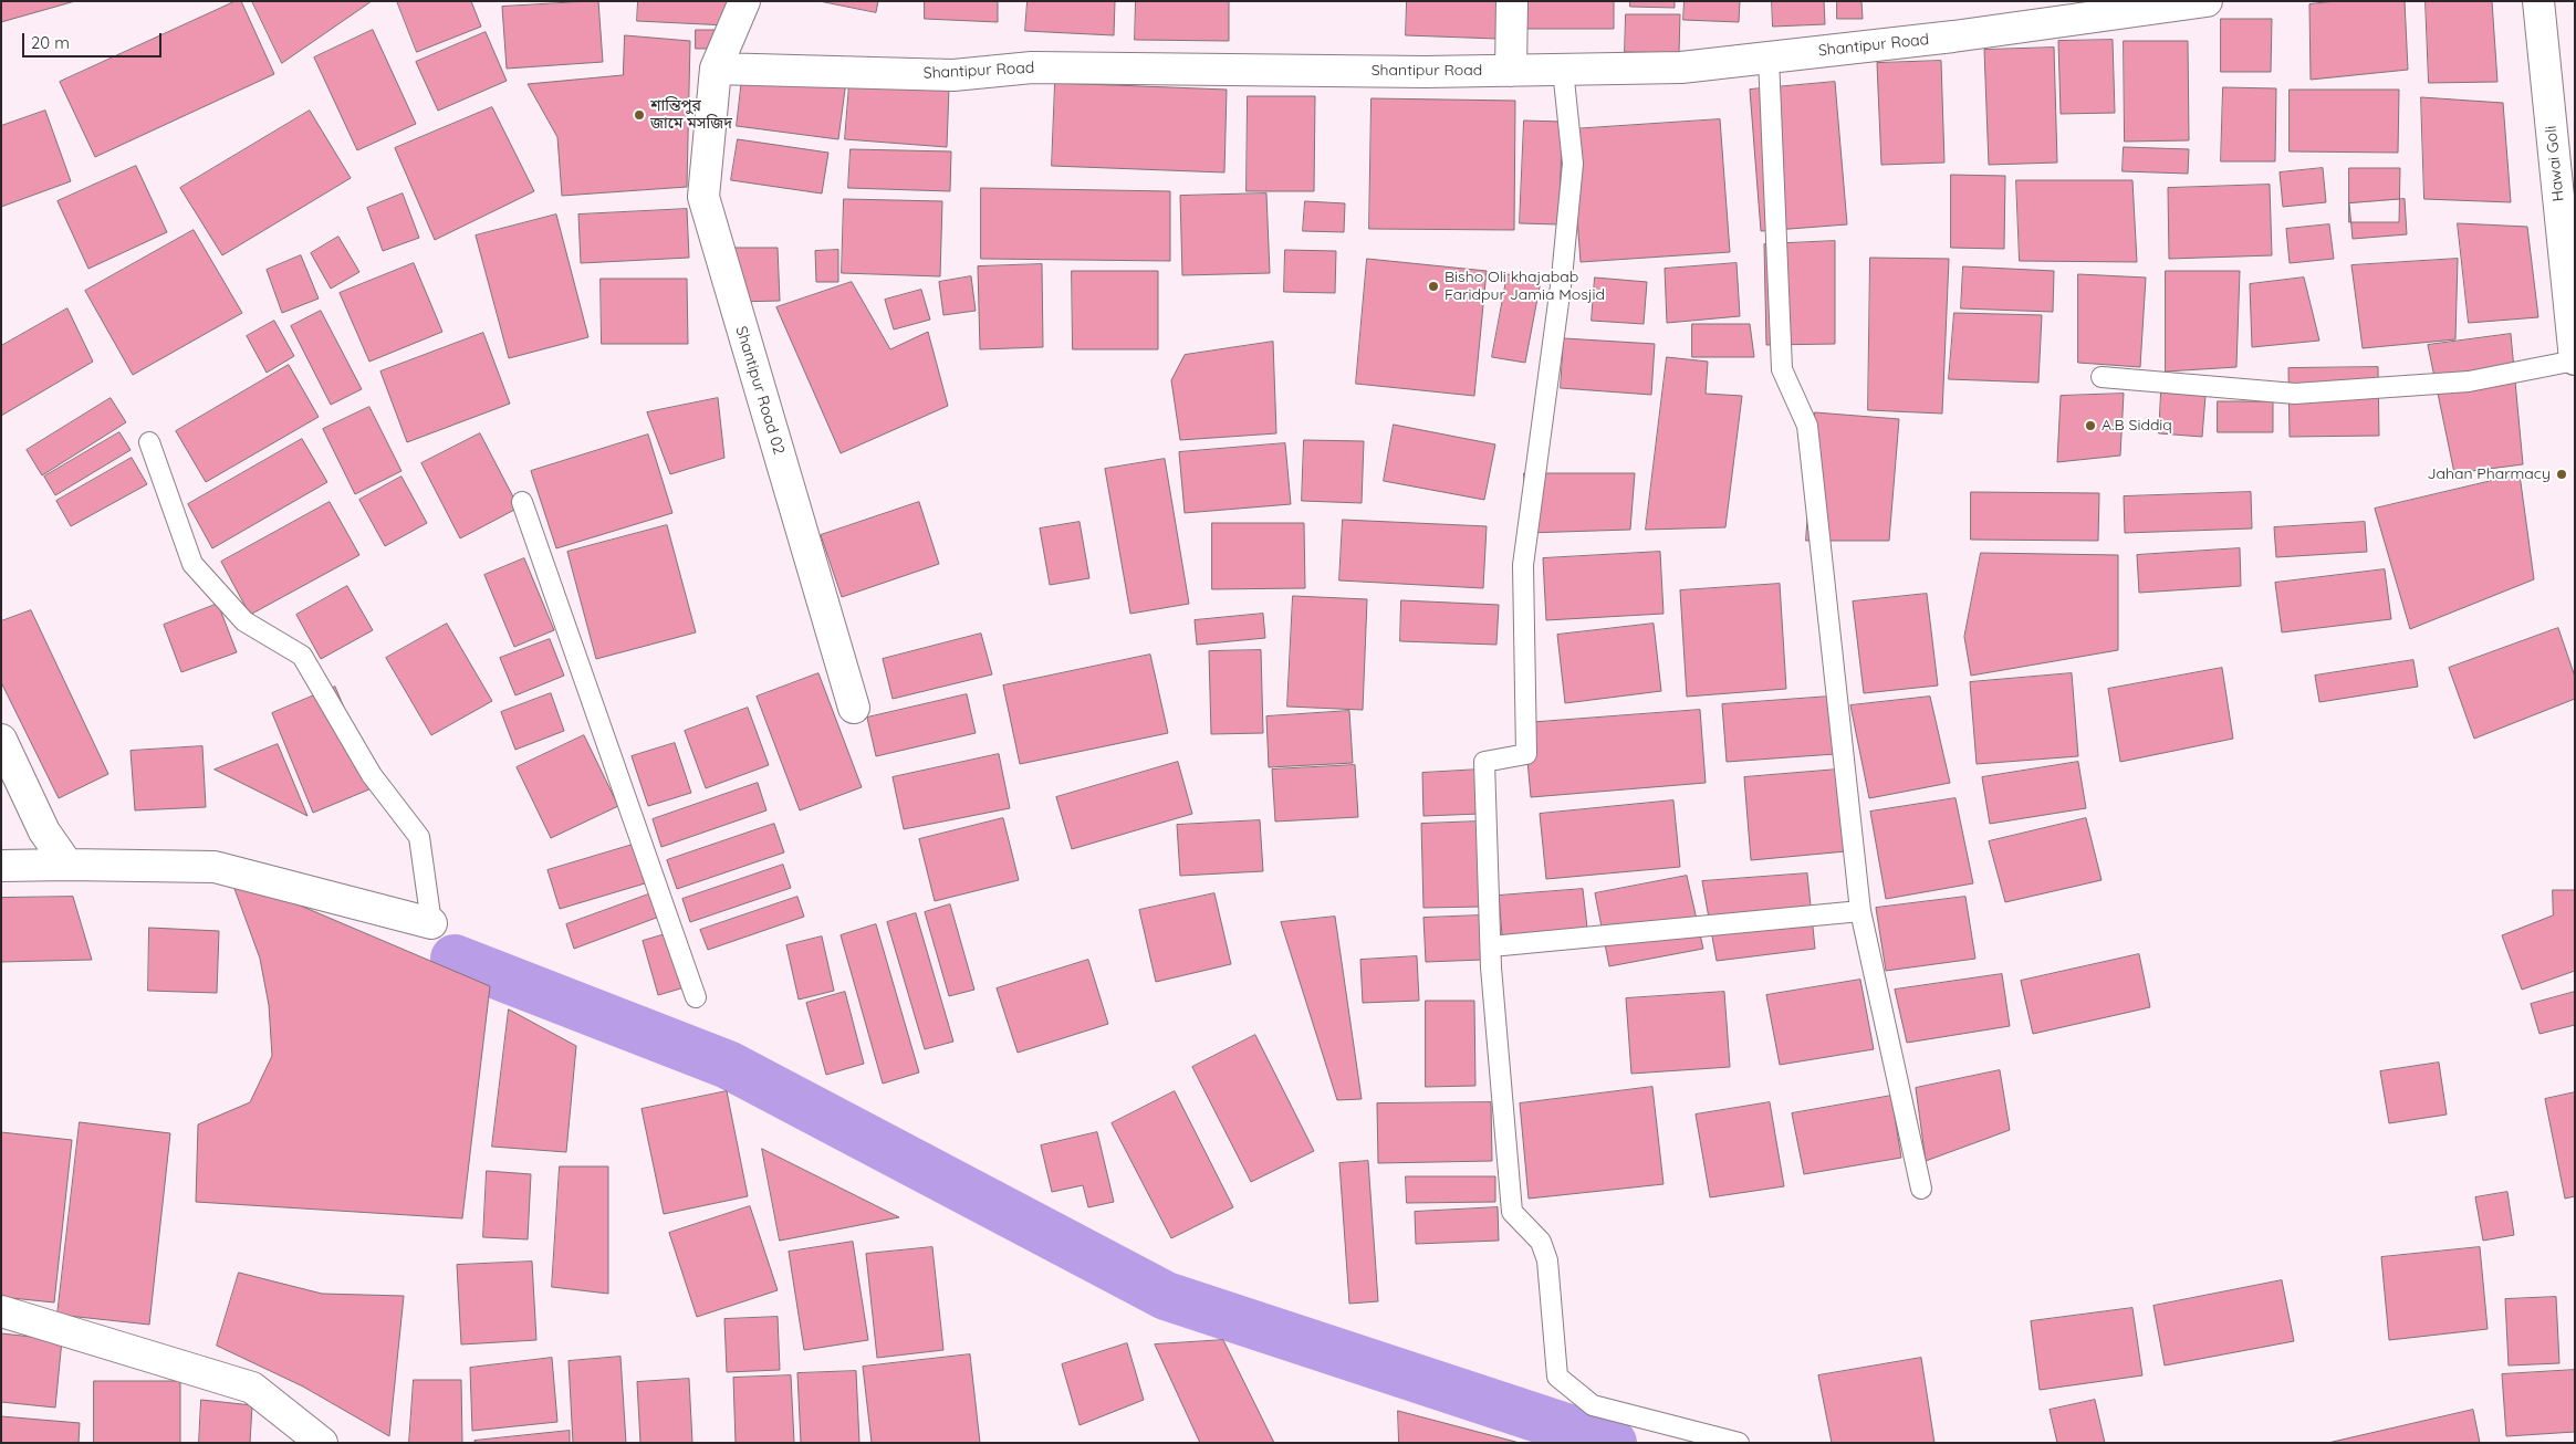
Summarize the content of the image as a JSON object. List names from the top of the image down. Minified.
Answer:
{"streets":{"street":["Shantipur Road","Hawai Goli","Shantipur Road 02"]},"crossings":[["Shantipur Road","Shantipur Road 02"]],"places":["শান্তিপুর জামে মসজিদ","Bisho Oli khajabab Faridpur Jamia Mosjid","A.B Siddiq","Jahan Pharmacy"],"scale_bar":"20 m"}
